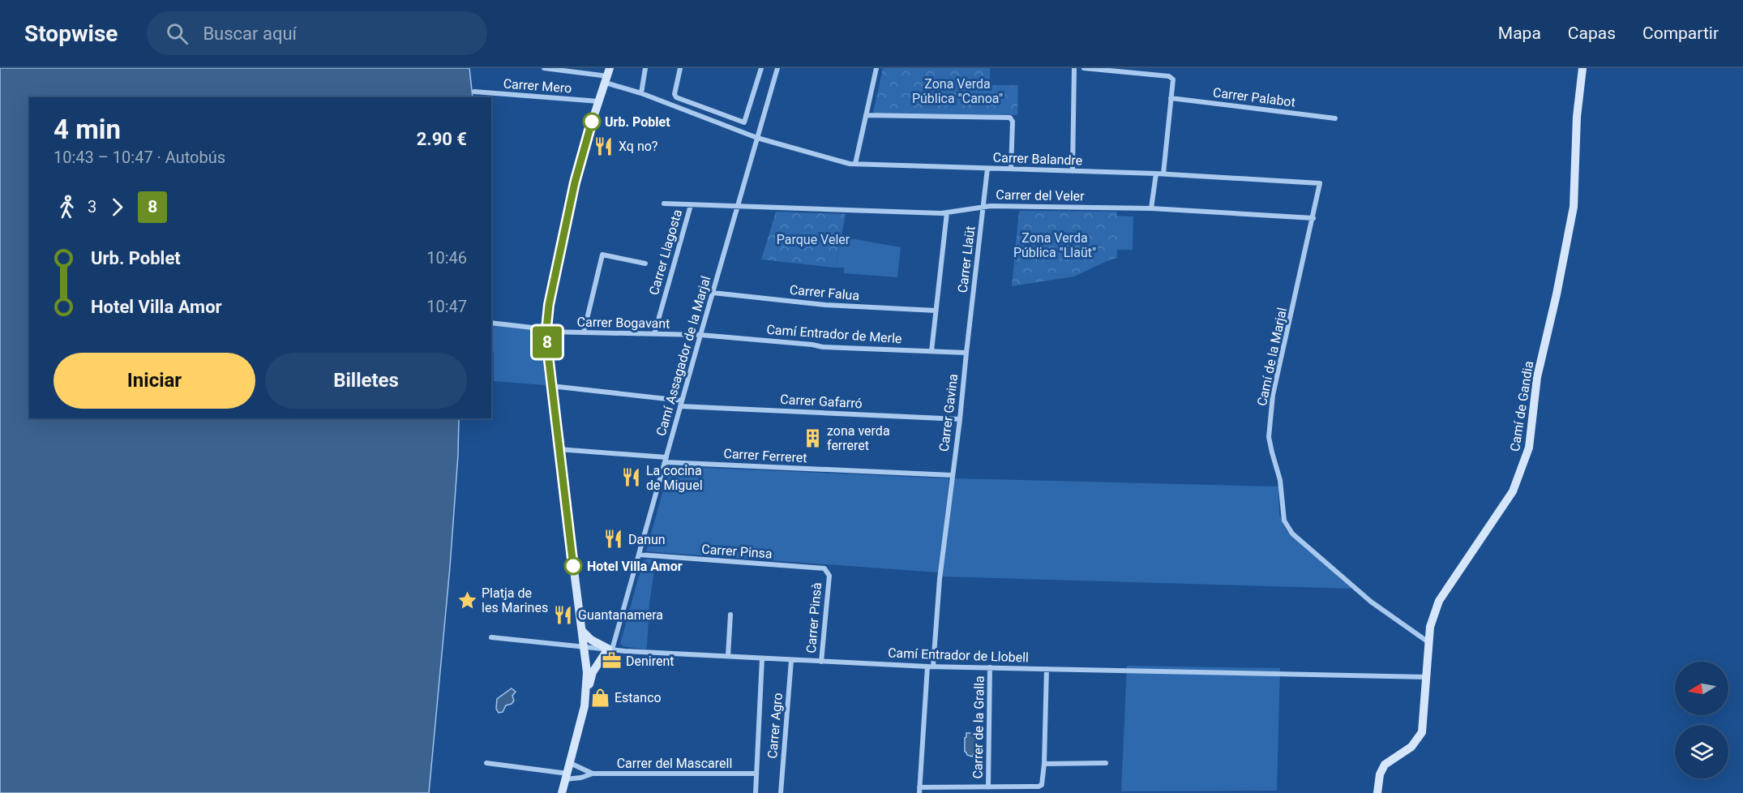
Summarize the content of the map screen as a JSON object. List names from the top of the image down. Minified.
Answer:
{"streets":{"main road":["Camí de Gandia"],"street":["Carrer Mero","Carrer Palabot","Carrer Balandre","Carrer del Veler","Carrer Llagosta","Carrer Llaüt","Carrer Falua","Carrer Bogavant","Camí Entrador de Merle","Camí Assagador de la Marjal","Camí de la Marjal","Carrer Gafarró","Carrer Gavina","Carrer Ferreret","Carrer Pinsa","Carrer Pinsà","Camí Entrador de Llobell","Carrer Agro","Carrer de la Gralla","Carrer del Mascarell"]},"crossings":[["Carrer Balandre","Carrer Llaüt"],["Carrer Balandre","Camí Assagador de la Marjal"],["Carrer Balandre","Camí de la Marjal"],["Carrer del Veler","Carrer Llagosta"],["Carrer del Veler","Carrer Llaüt"],["Carrer del Veler","Camí Assagador de la Marjal"],["Carrer del Veler","Camí de la Marjal"],["Carrer Llagosta","Carrer Bogavant"],["Carrer Llagosta","Camí Assagador de la Marjal"],["Carrer Llaüt","Camí Entrador de Merle"],["Carrer Llaüt","Carrer Gavina"],["Carrer Falua","Camí Assagador de la Marjal"],["Carrer Bogavant","Camí Entrador de Merle"],["Carrer Bogavant","Camí Assagador de la Marjal"],["Camí Entrador de Merle","Camí Assagador de la Marjal"],["Camí Entrador de Merle","Carrer Gavina"],["Camí Assagador de la Marjal","Carrer Gafarró"],["Camí Assagador de la Marjal","Carrer Ferreret"],["Camí Assagador de la Marjal","Carrer Pinsa"],["Camí Assagador de la Marjal","Camí Entrador de Llobell"],["Camí de la Marjal","Camí de Gandia"],["Carrer Gafarró","Carrer Gavina"],["Camí de Gandia","Camí Entrador de Llobell"],["Carrer Gavina","Carrer Ferreret"],["Carrer Gavina","Camí Entrador de Llobell"],["Carrer Gavina","Carrer de la Gralla"],["Carrer Pinsa","Carrer Pinsà"],["Carrer Pinsà","Camí Entrador de Llobell"],["Camí Entrador de Llobell","Carrer Agro"],["Camí Entrador de Llobell","Carrer de la Gralla"]],"parks":["Zona Verda Pública \"Canoa\"","Zona Verda Pública \"Llaüt\"","Parque Veler"],"places":{"other":["Urb. Poblet","Hotel Villa Amor"],"restaurant":["Xq no?","La cocina de Miguel","Danun","Guantanamera"],"building":["zona verda ferreret"],"place":["Platja de les Marines"],"office":["Denirent"],"shop":["Estanco"]},"lines":["bus line 8"],"north":"left","page":{"header":"Stopwise","search":"Buscar aquí","nav":["Mapa","Capas","Compartir"],"on_map":"8","heading":["4 min","10:43 – 10:47 · Autobús","2.90 €"],"legs":["3","8"],"list":[{"name":"Urb. Poblet","value":"10:46"},{"name":"Hotel Villa Amor","value":"10:47"}],"buttons":["Iniciar","Billetes"]}}
